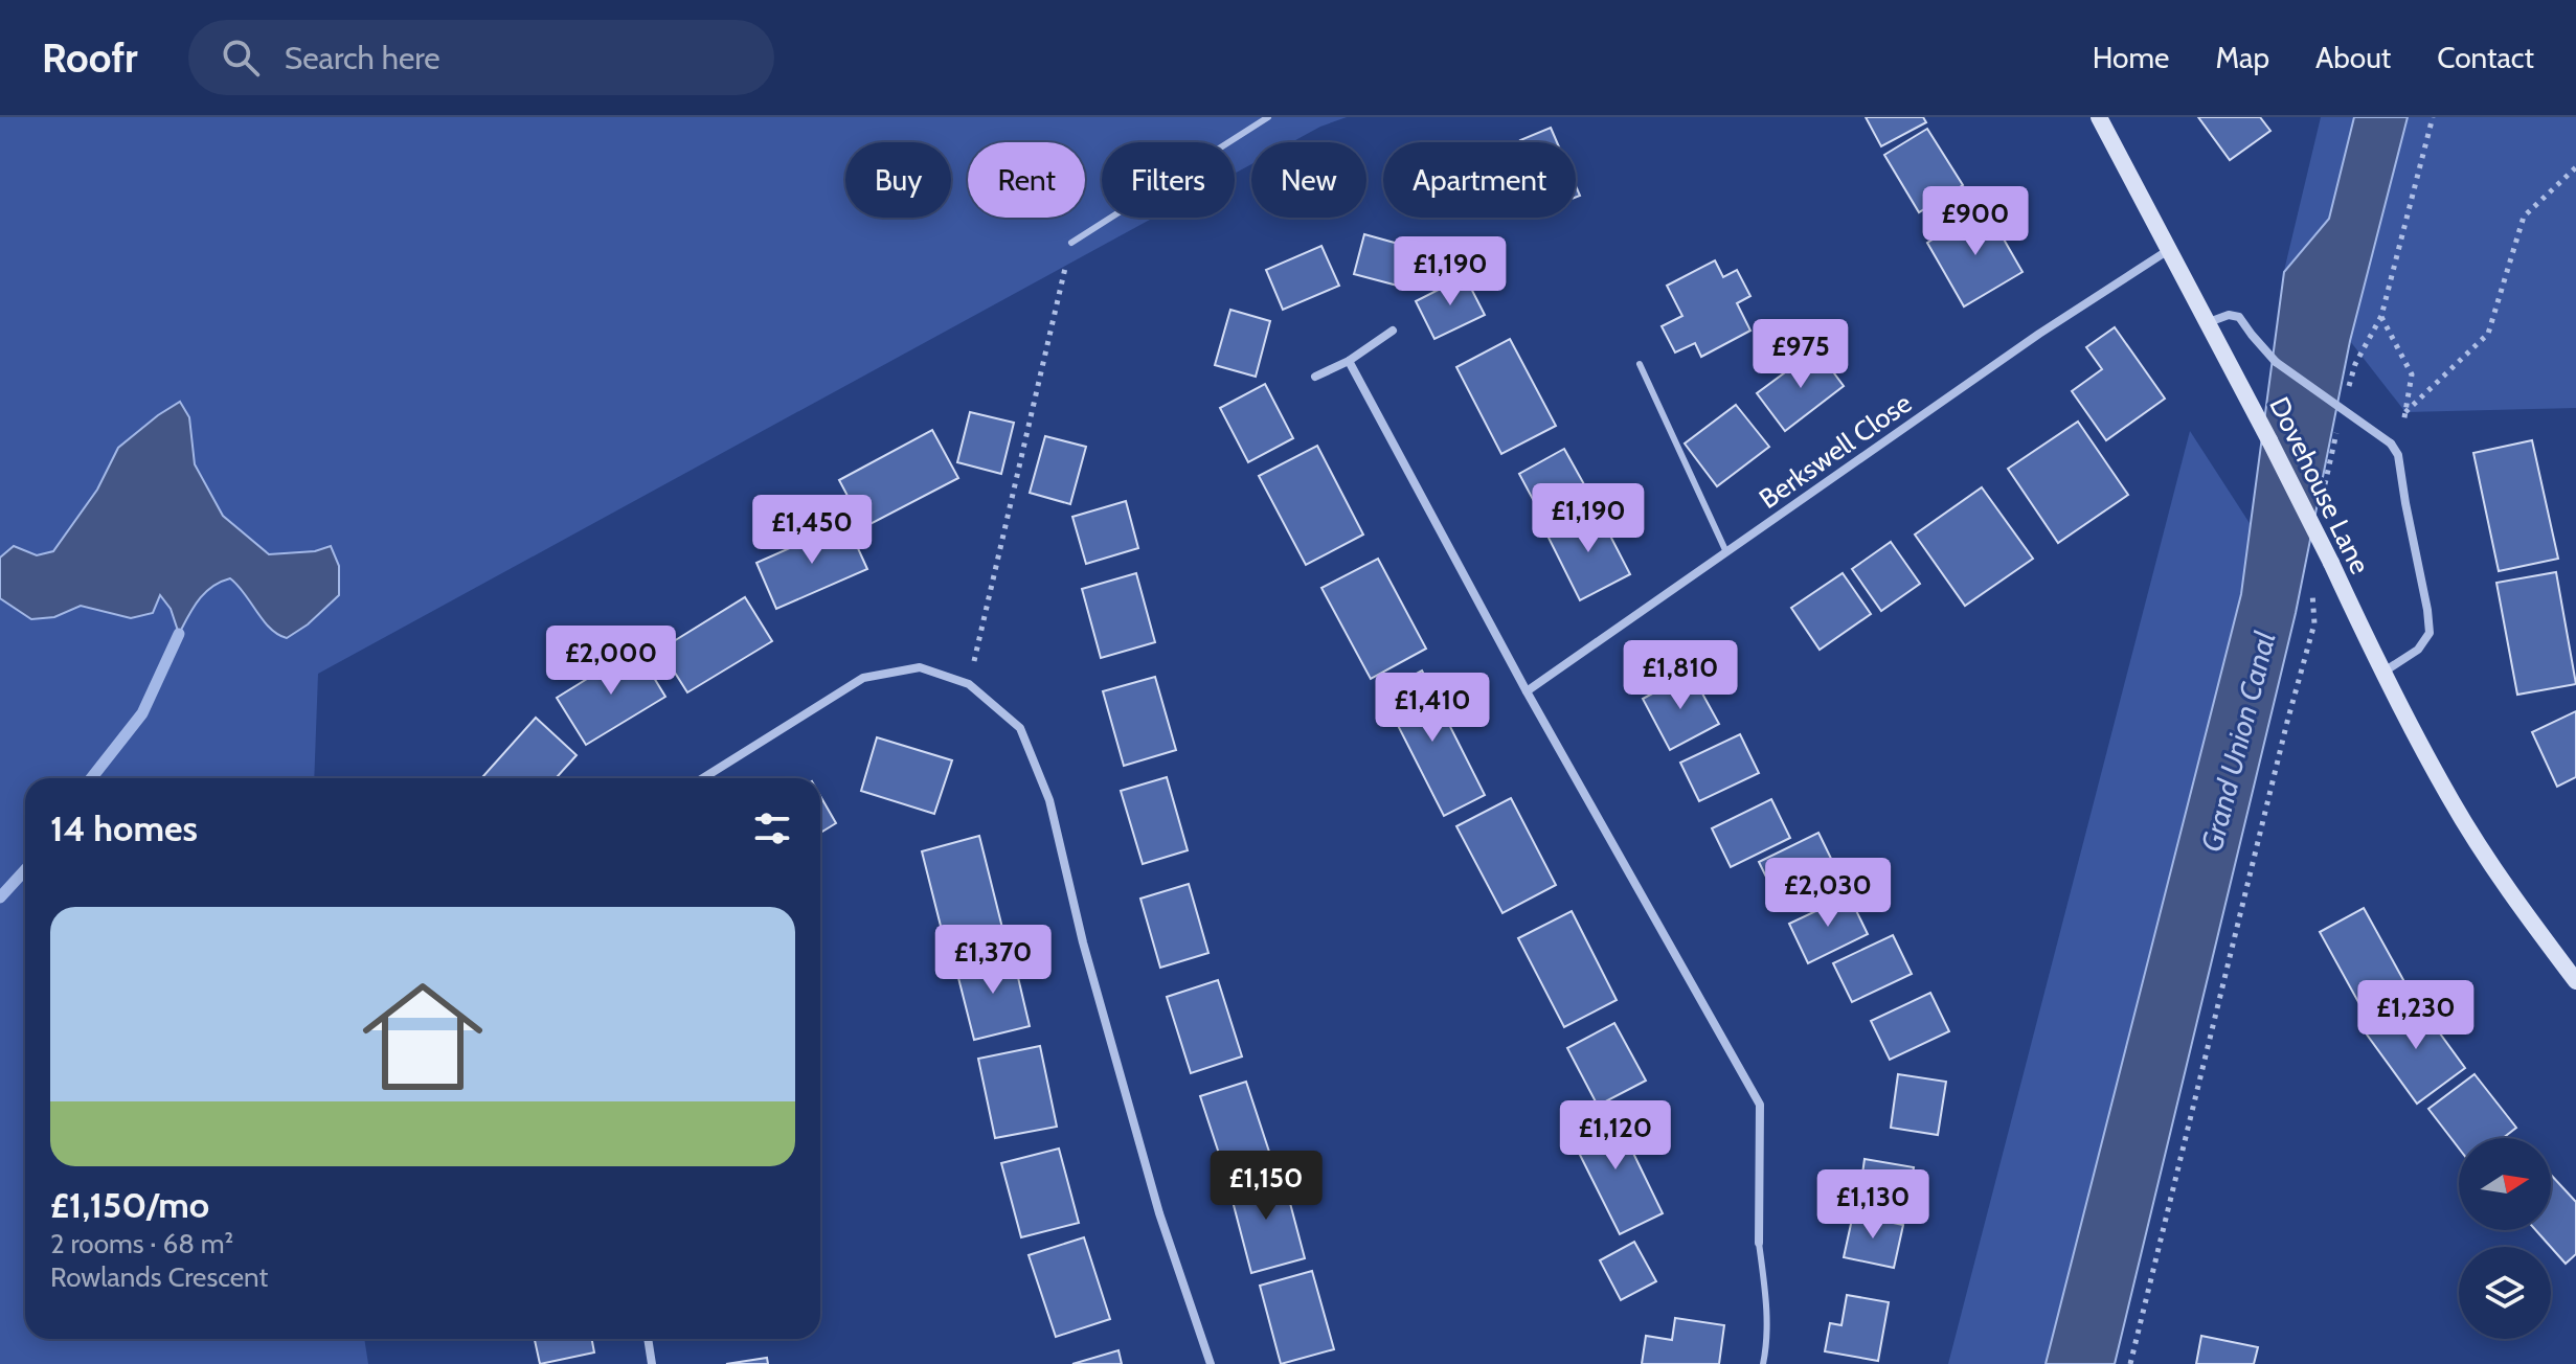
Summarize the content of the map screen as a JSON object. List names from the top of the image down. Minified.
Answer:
{"streets":{"street":["Berkswell Close","Dovehouse Lane"]},"crossings":[["Berkswell Close","Dovehouse Lane"]],"water":["Grand Union Canal"],"north":"right","page":{"header":"Roofr","search":"Search here","nav":["Home","Map","About","Contact"],"chip":["Buy","Rent","Filters","New","Apartment"],"price":["£900","£1,190","£975","£1,190","£1,450","£2,000","£1,810","£1,410","£2,030","£1,370","£1,230","£1,120","£1,150","£1,130"],"heading":"14 homes","list":[{"name":"£1,150/mo","note":"2 rooms · 68 m² · Rowlands Crescent"}]}}
